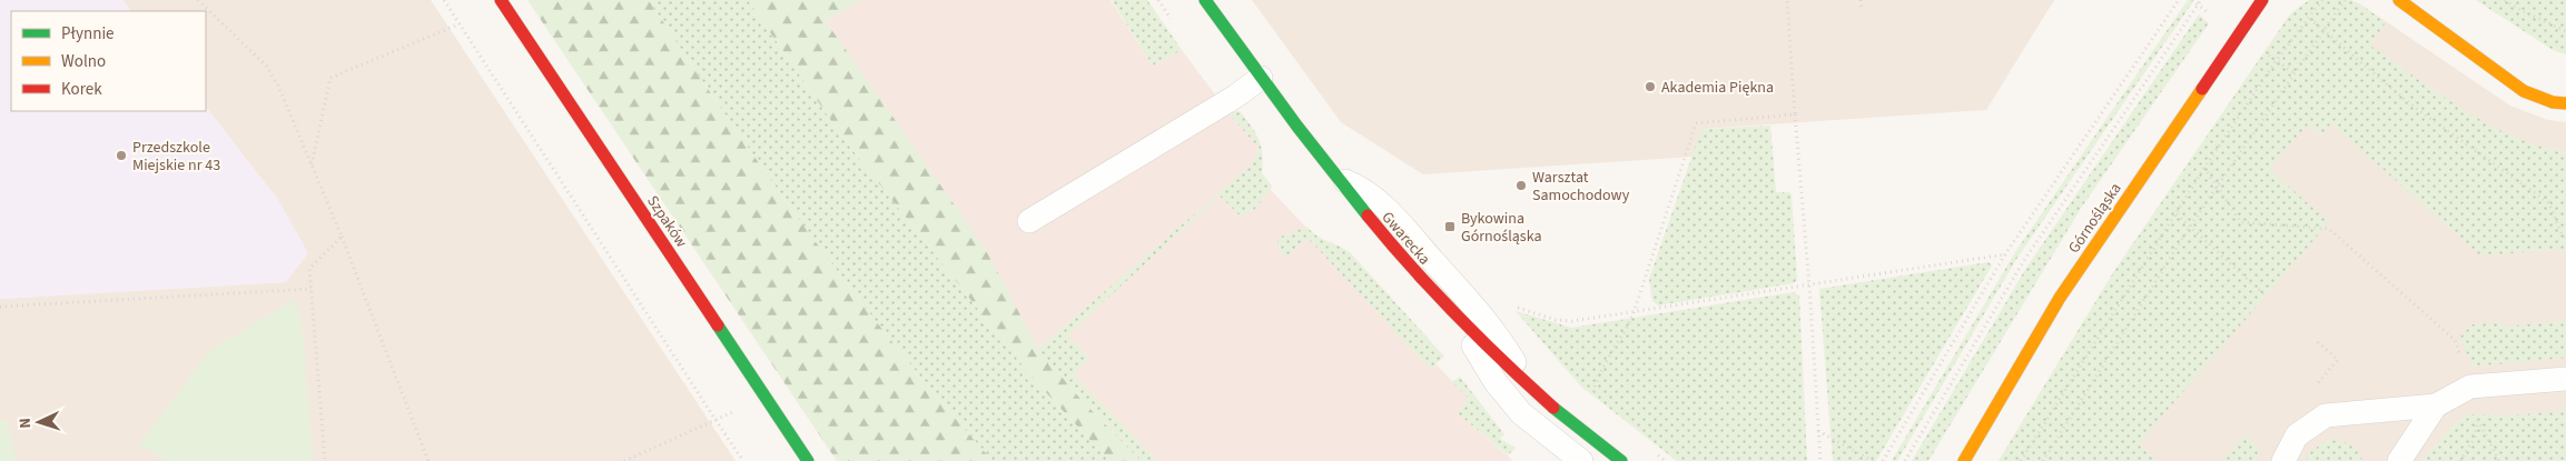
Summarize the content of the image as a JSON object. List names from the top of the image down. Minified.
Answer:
{"streets":{"street":["Górnośląska","Szpaków","Gwarecka"]},"places":{"other":["Akademia Piękna","Przedszkole Miejskie nr 43","Warsztat Samochodowy"],"transit":["Bykowina Górnośląska"]},"legend":["Płynnie","Wolno","Korek"],"north":"left"}
